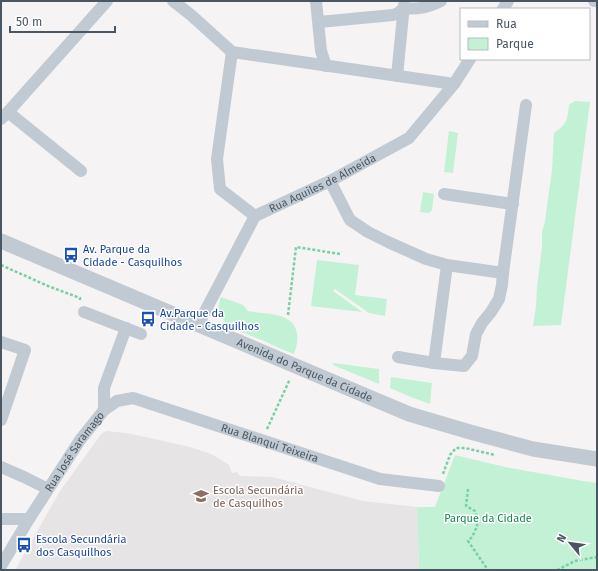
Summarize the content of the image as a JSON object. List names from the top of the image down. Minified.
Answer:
{"streets":{"street":["Rua Aquiles de Almeida","Avenida do Parque da Cidade","Rua Blanqui Teixeira","Rua José Saramago"]},"crossings":[["Rua Aquiles de Almeida","Avenida do Parque da Cidade"],["Rua Blanqui Teixeira","Rua José Saramago"]],"parks":["Parque da Cidade"],"places":{"bus stop":["Av. Parque da Cidade - Casquilhos","Av.Parque da Cidade - Casquilhos","Escola Secundária dos Casquilhos"],"school or university":["Escola Secundária de Casquilhos"]},"legend":["Rua","Parque"],"scale_bar":"50 m","north":"top left"}
